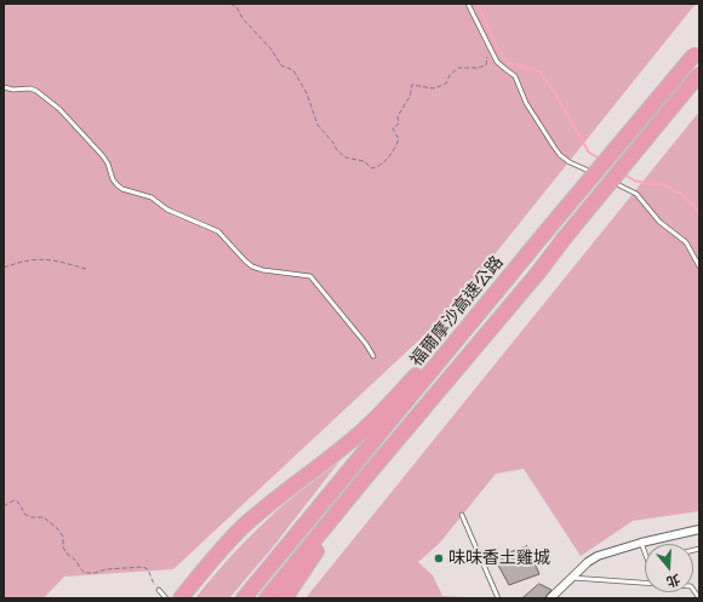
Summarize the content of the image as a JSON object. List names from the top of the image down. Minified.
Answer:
{"streets":{"highway":["福爾摩沙高速公路"]},"places":["味味香土雞城"],"north":"bottom"}
